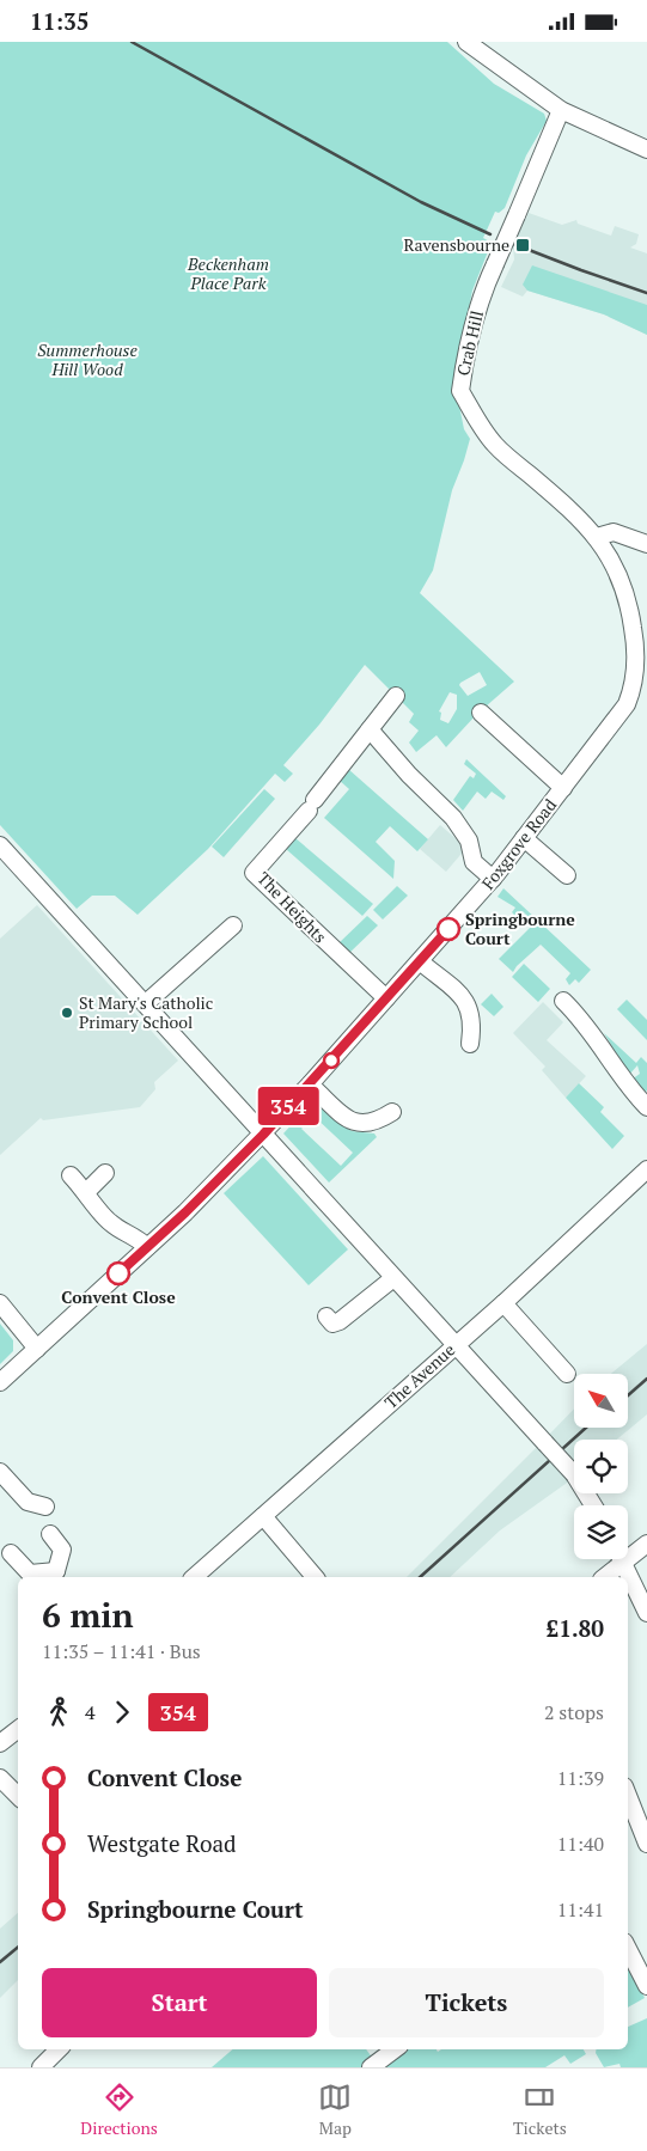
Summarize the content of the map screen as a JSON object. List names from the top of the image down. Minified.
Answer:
{"streets":{"street":["Crab Hill","Foxgrove Road","The Heights","The Avenue"]},"crossings":[["Crab Hill","Foxgrove Road"],["Foxgrove Road","The Heights"]],"parks":["Beckenham Place Park","Summerhouse Hill Wood"],"places":{"transit":["Ravensbourne"],"other":["Springbourne Court","St Mary's Catholic Primary School","Convent Close"]},"lines":["bus line 354"],"north":"top left","page":{"status":"11:35","on_map":"354","heading":["6 min","11:35 – 11:41 · Bus","£1.80"],"legs":["4","354","2 stops"],"list":[{"name":"Convent Close","value":"11:39"},{"name":"Westgate Road","value":"11:40"},{"name":"Springbourne Court","value":"11:41"}],"buttons":["Start","Tickets"],"tabs":["Directions","Map","Tickets"]}}
